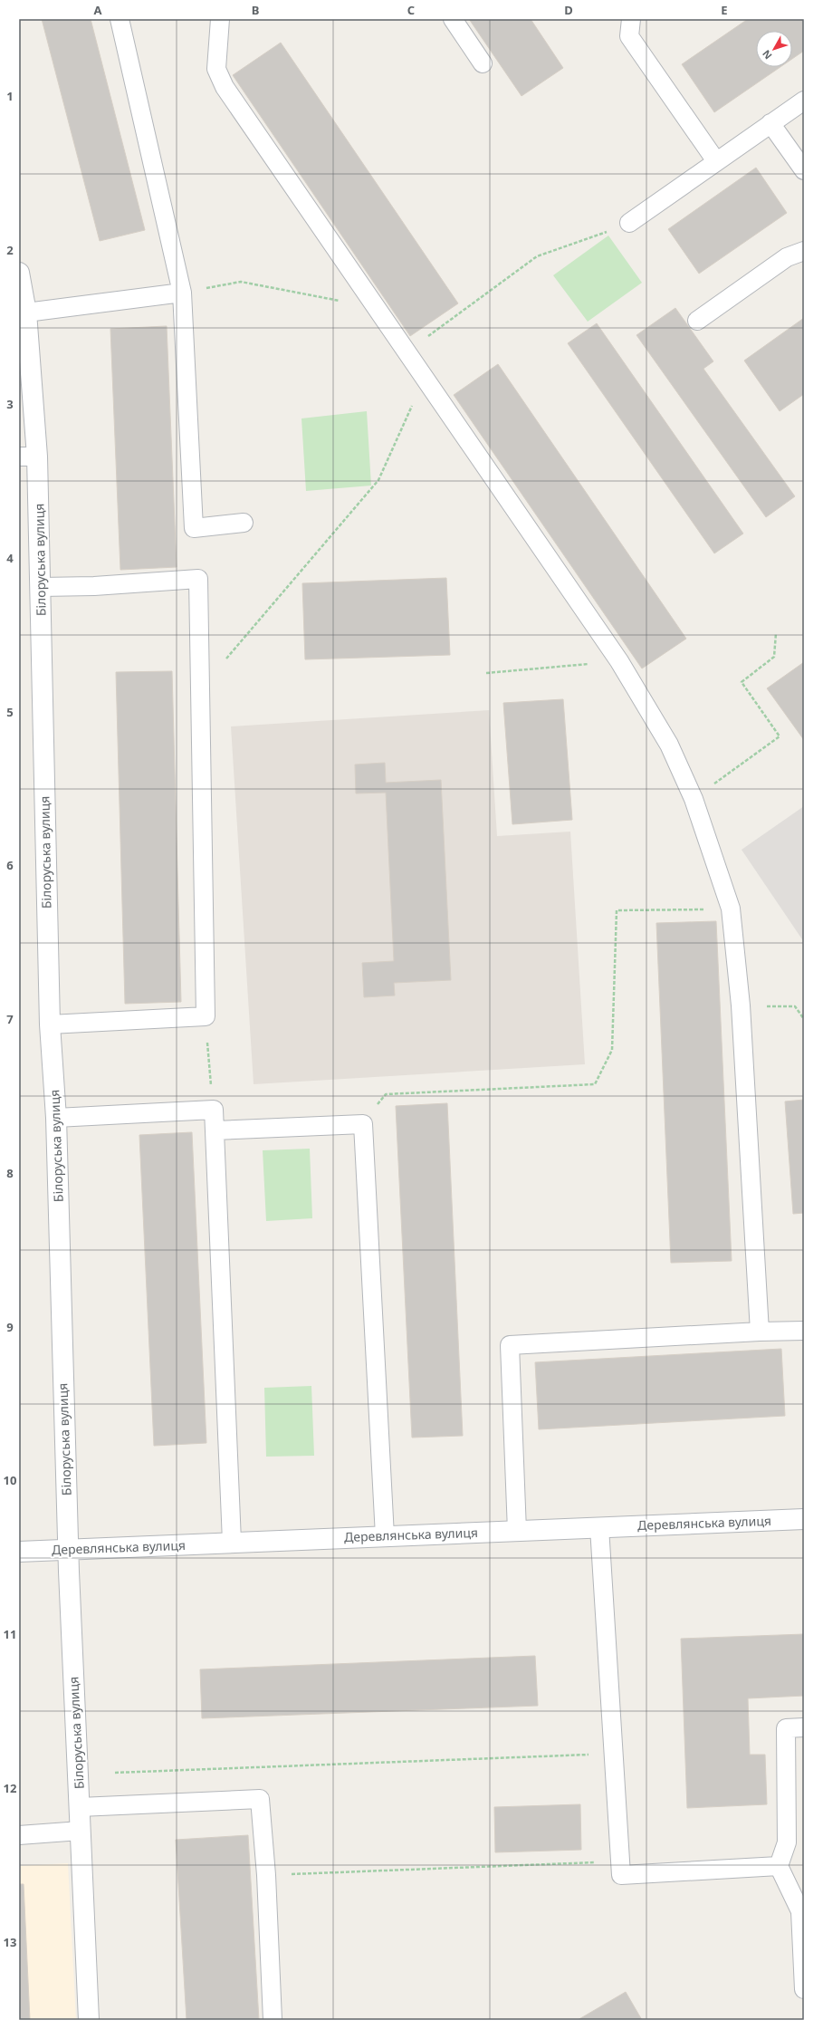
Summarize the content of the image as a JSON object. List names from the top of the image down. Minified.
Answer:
{"streets":{"street":["Білоруська вулиця","Деревлянська вулиця"]},"crossings":[["Білоруська вулиця","Деревлянська вулиця"]],"north":"bottom left","grid":{"columns":["A","B","C","D","E"],"rows":["1","2","3","4","5","6","7","8","9","10","11","12","13"]}}
